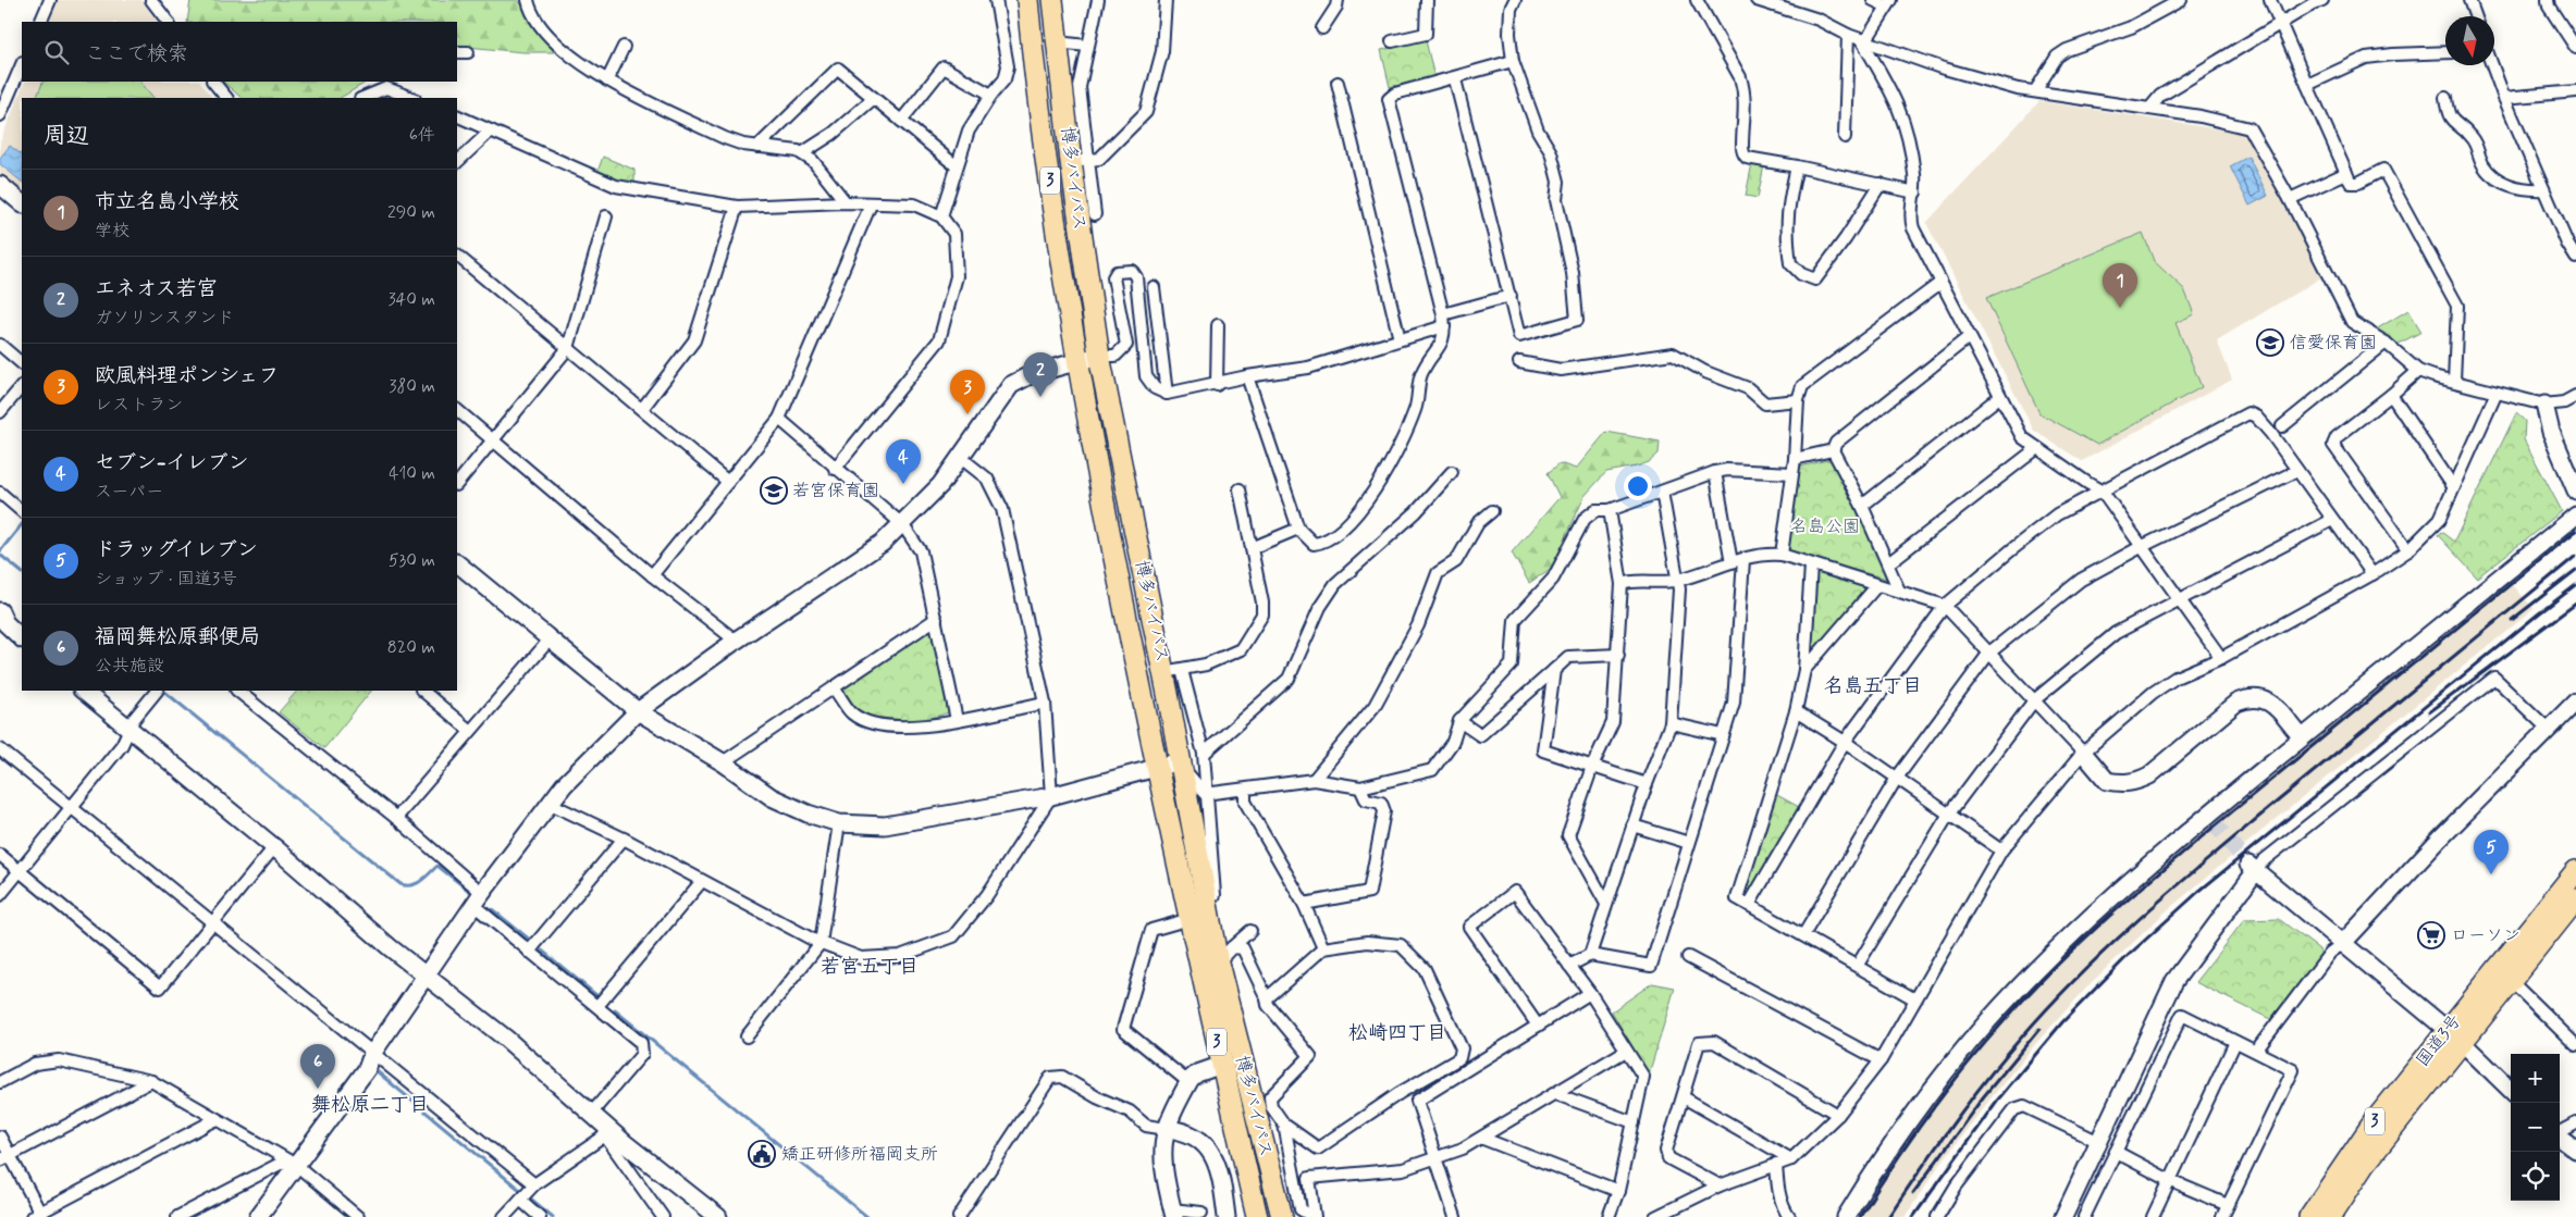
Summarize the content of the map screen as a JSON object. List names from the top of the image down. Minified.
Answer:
{"streets":{"highway":["博多バイパス","3","国道3号"]},"districts":["名島五丁目","若宮五丁目","松崎四丁目","舞松原二丁目"],"parks":["名島公園"],"places":{"school or university":["信愛保育園","若宮保育園"],"supermarket":["ローソン"],"public building":["矯正研修所福岡支所"]},"north":"bottom","page":{"search":"ここで検索","heading":["周辺","6件"],"list":[{"mark":"1","name":"市立名島小学校","note":"学校","value":"290 m"},{"mark":"2","name":"エネオス若宮","note":"ガソリンスタンド","value":"340 m"},{"mark":"3","name":"欧風料理ポンシェフ","note":"レストラン","value":"380 m"},{"mark":"4","name":"セブン-イレブン","note":"スーパー","value":"410 m"},{"mark":"5","name":"ドラッグイレブン","note":"ショップ · 国道3号","value":"530 m"},{"mark":"6","name":"福岡舞松原郵便局","note":"公共施設","value":"820 m"}],"pins":["1","2","3","4","5","6"],"map_buttons":["+","−"]}}
